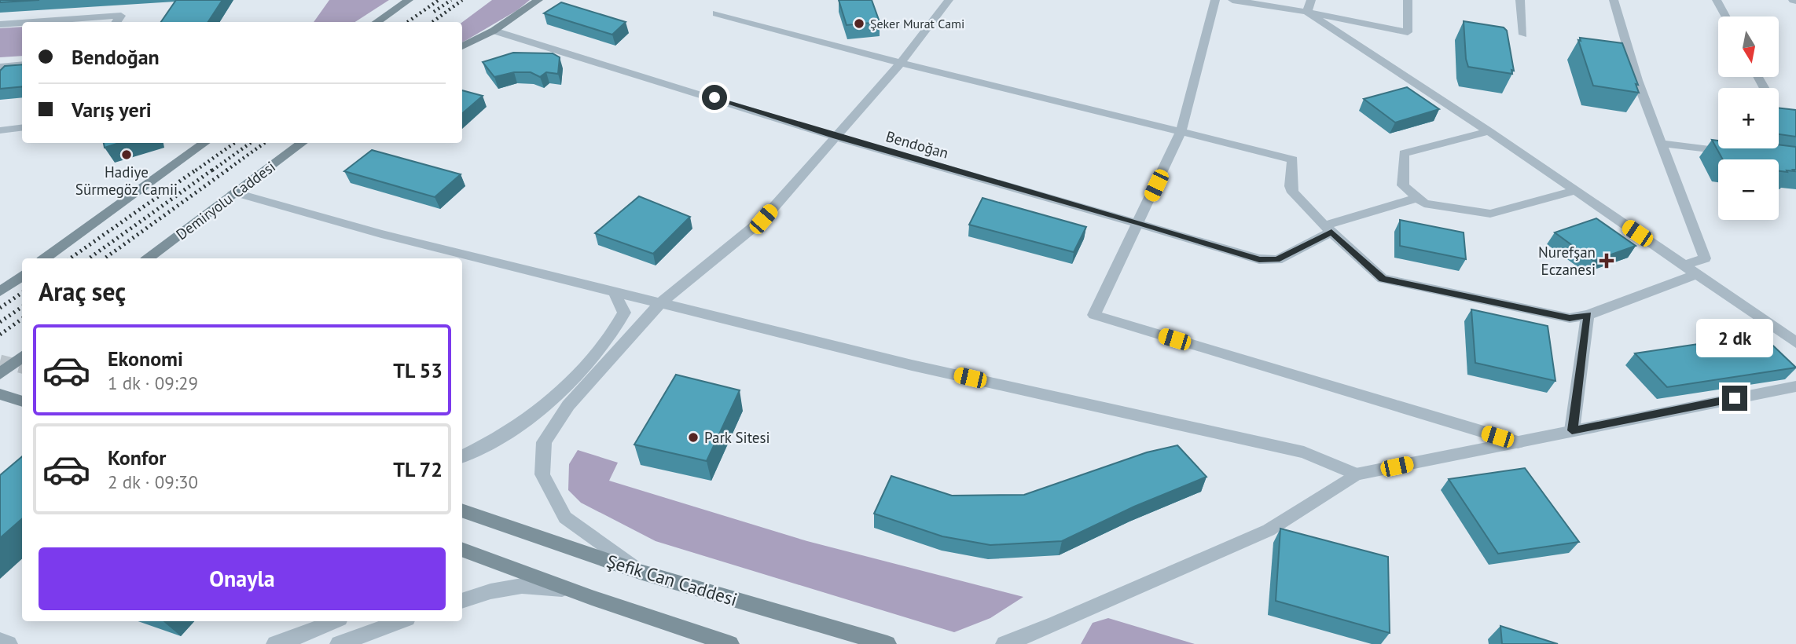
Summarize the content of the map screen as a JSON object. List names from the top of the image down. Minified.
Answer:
{"streets":{"main road":["Demiryolu Caddesi","Şefik Can Caddesi"],"street":["Bendoğan"]},"places":{"other":["Şeker Murat Cami","Hadiye Sürmegöz Camii","Park Sitesi"],"health":["Nurefşan Eczanesi"]},"north":"bottom","page":{"map_buttons":["+","−"],"banner":["Bendoğan","Varış yeri"],"heading":"Araç seç","bubble":"2 dk","list":[{"name":"Ekonomi","note":"1 dk · 09:29","value":"TL 53"},{"name":"Konfor","note":"2 dk · 09:30","value":"TL 72"}],"buttons":"Onayla"}}
